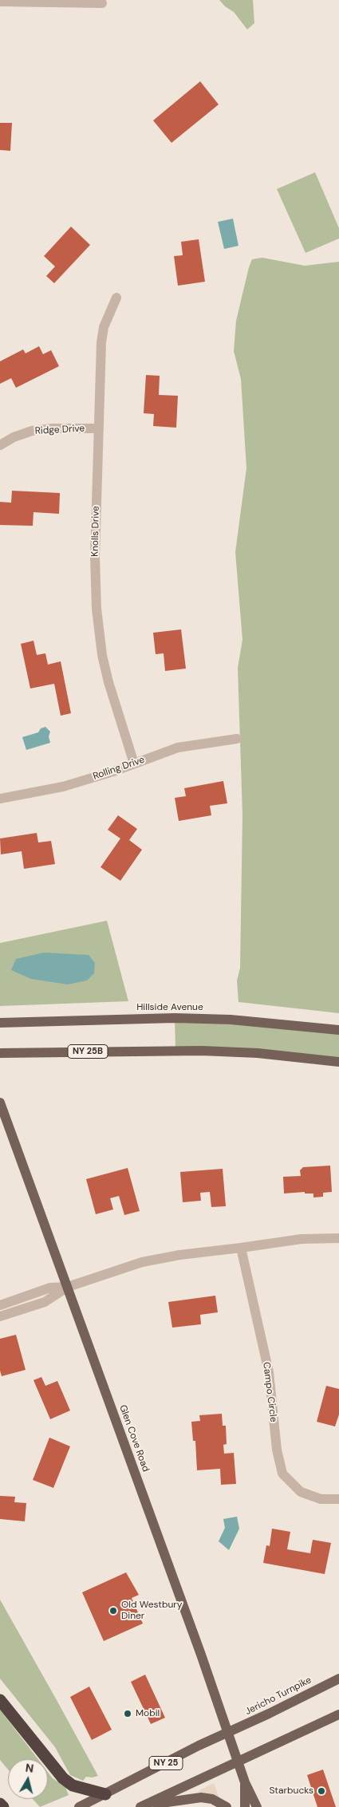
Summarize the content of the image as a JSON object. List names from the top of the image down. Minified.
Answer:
{"streets":{"main road":["Hillside Avenue","NY 25B","Glen Cove Road","Jericho Turnpike","NY 25"],"street":["Ridge Drive","Knolls Drive","Rolling Drive","Campo Circle"]},"crossings":[["Ridge Drive","Knolls Drive"],["Knolls Drive","Rolling Drive"],["Glen Cove Road","Jericho Turnpike"],["Glen Cove Road","NY 25"],["Jericho Turnpike","NY 25"]],"places":["Old Westbury Diner","Mobil","Starbucks"],"north":"top"}
